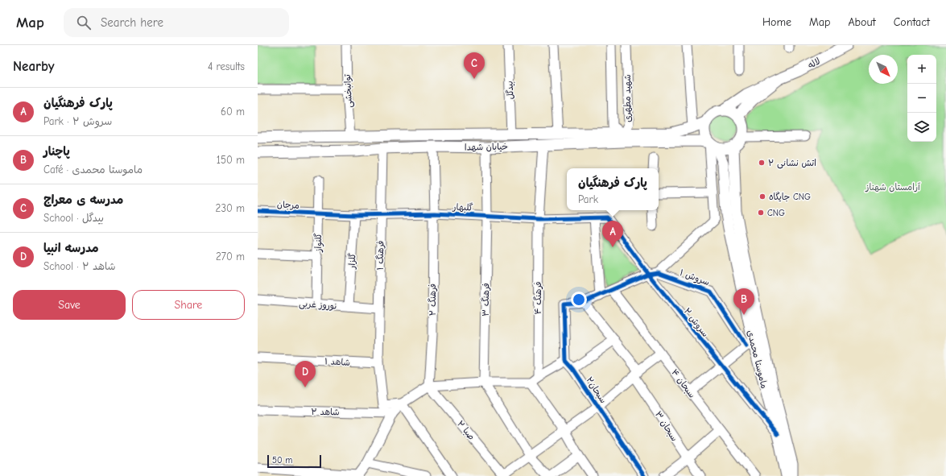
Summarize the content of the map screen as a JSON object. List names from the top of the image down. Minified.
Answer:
{"streets":{"main road":["لاله","خیابان شهدا","ماموستا محمدی"],"street":["بیدگل","توانبخشی","شهید مطهری","مرجان","گلبهار","گلنواز","فرهنگ ۱","گلزار","سروش ۱","فرهنگ ۴","فرهنگ ۲","فرهنگ ۳","نوروز غربی","سروش ۲","شاهد ۱","سبحان ۴","سبحان۲","شاهد ۲","سبحان ۳","صبا ۲"]},"crossings":[["بیدگل","خیابان شهدا"],["توانبخشی","خیابان شهدا"],["شهید مطهری","خیابان شهدا"],["خیابان شهدا","فرهنگ ۱"],["خیابان شهدا","فرهنگ ۴"],["خیابان شهدا","فرهنگ ۲"],["خیابان شهدا","فرهنگ ۳"],["خیابان شهدا","ماموستا محمدی"],["مرجان","گلبهار"],["مرجان","گلنواز"],["گلبهار","گلنواز"],["گلبهار","فرهنگ ۱"],["گلبهار","گلزار"],["گلبهار","فرهنگ ۴"],["گلبهار","فرهنگ ۲"],["گلبهار","فرهنگ ۳"],["گلبهار","سروش ۲"],["گلنواز","نوروز غربی"],["فرهنگ ۱","نوروز غربی"],["فرهنگ ۱","شاهد ۱"],["گلزار","نوروز غربی"],["سروش ۱","سروش ۲"],["سروش ۱","ماموستا محمدی"],["سروش ۱","سبحان ۴"],["سروش ۱","سبحان۲"],["سروش ۱","سبحان ۳"],["فرهنگ ۲","صبا ۲"],["سروش ۲","ماموستا محمدی"]],"parks":["آرامستان شهناز"],"places":["اتش نشانی ۲","جایگاه CNG","CNG"],"scale_bar":"50 m","north":"bottom right","page":{"header":"Map","search":"Search here","nav":["Home","Map","About","Contact"],"heading":["Nearby","4 results"],"pins":["C","A","B","D"],"map_buttons":["+","−"],"list":[{"mark":"A","name":"پارک فرهنگیان","note":"Park · سروش ۲","value":"60 m"},{"mark":"B","name":"پاچنار","note":"Café · ماموستا محمدی","value":"150 m"},{"mark":"C","name":"مدرسه ی معراج","note":"School · بیدگل","value":"230 m"},{"mark":"D","name":"مدرسه انبیا","note":"School · شاهد ۲","value":"270 m"}],"popup":["پارک فرهنگیان","Park"],"buttons":["Save","Share"],"scale":"50 m"}}
